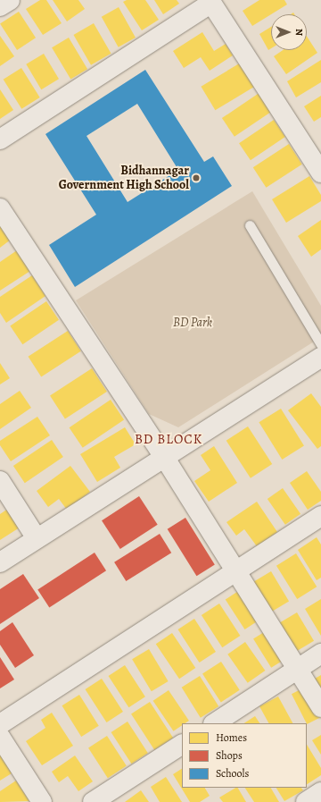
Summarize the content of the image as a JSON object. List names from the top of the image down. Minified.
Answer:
{"districts":["BD BLOCK"],"parks":["BD Park"],"places":["Bidhannagar Government High School"],"legend":["Homes","Shops","Schools"],"north":"right"}
